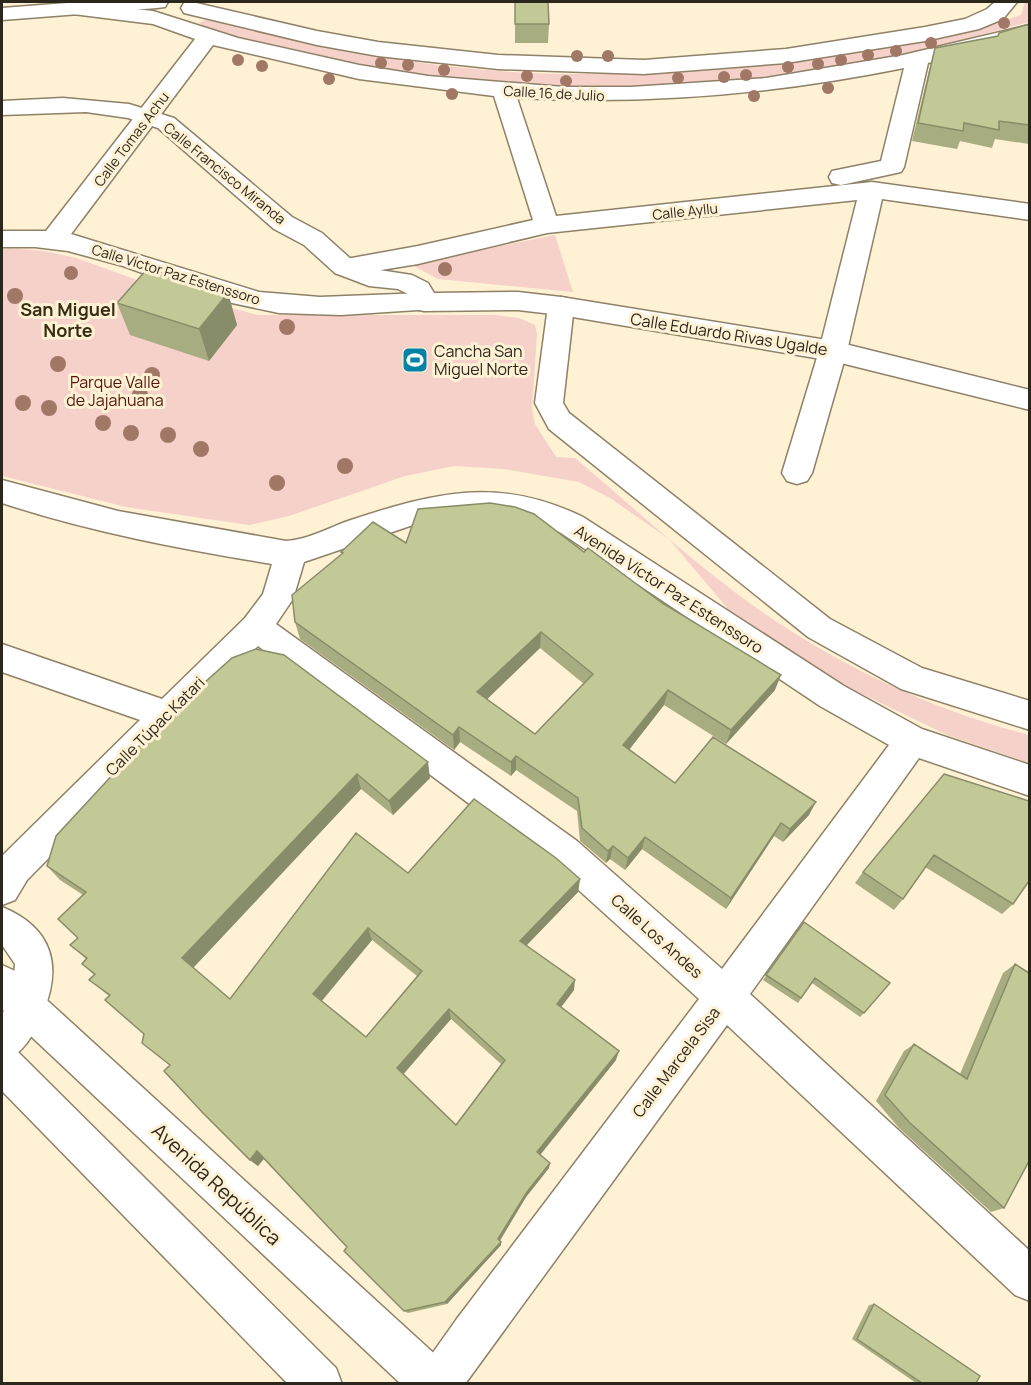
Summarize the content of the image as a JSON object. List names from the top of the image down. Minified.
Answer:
{"streets":{"street":["Calle 16 de Julio","Calle Tomas Achu","Calle Francisco Miranda","Calle Ayllu","Calle Víctor Paz Estenssoro","Calle Eduardo Rivas Ugalde","Avenida Víctor Paz Estenssoro","Calle Túpac Katari","Calle Los Andes","Calle Marcela Sisa","Avenida República"]},"crossings":[["Calle 16 de Julio","Calle Tomas Achu"],["Calle Tomas Achu","Calle Francisco Miranda"],["Calle Tomas Achu","Calle Víctor Paz Estenssoro"],["Calle Francisco Miranda","Calle Ayllu"],["Calle Francisco Miranda","Calle Víctor Paz Estenssoro"],["Calle Francisco Miranda","Calle Eduardo Rivas Ugalde"],["Calle Víctor Paz Estenssoro","Calle Eduardo Rivas Ugalde"],["Avenida Víctor Paz Estenssoro","Calle Túpac Katari"],["Avenida Víctor Paz Estenssoro","Calle Marcela Sisa"],["Calle Túpac Katari","Calle Los Andes"],["Calle Los Andes","Calle Marcela Sisa"]],"districts":["San Miguel Norte"],"parks":["Parque Valle de Jajahuana"],"places":{"sports":["Cancha San Miguel Norte"]}}
